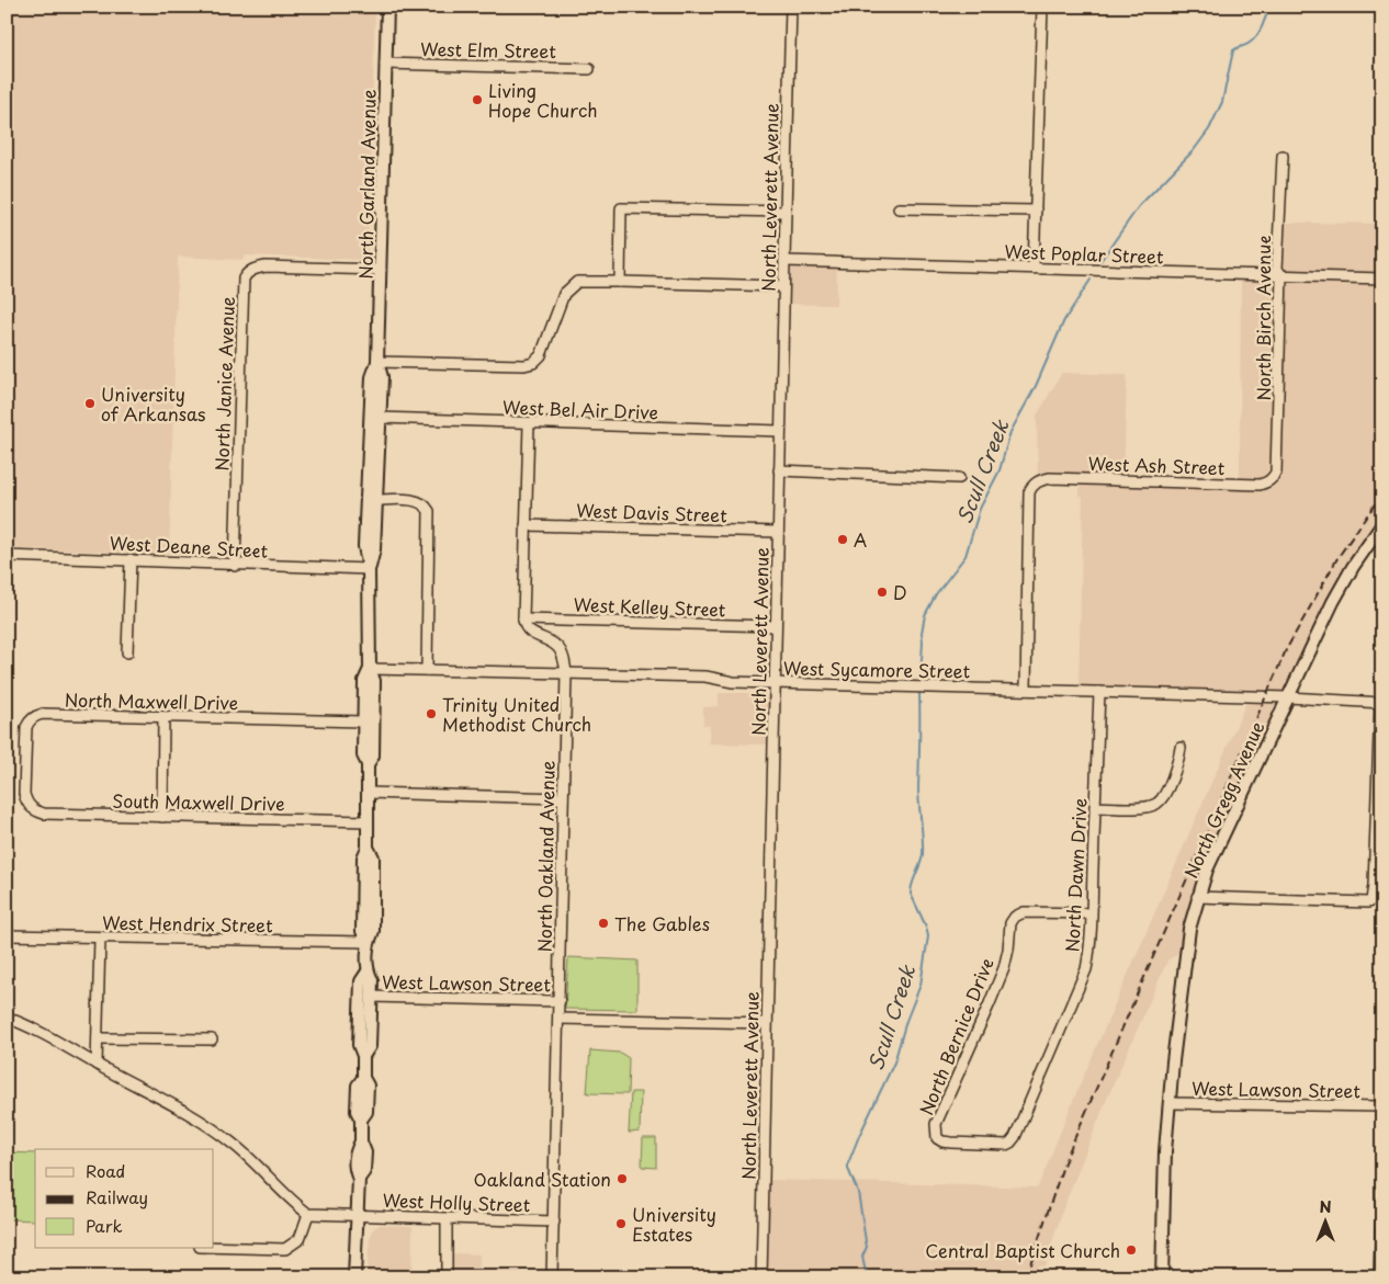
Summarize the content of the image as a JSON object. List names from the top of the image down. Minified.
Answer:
{"streets":{"main road":["North Garland Avenue","North Gregg Avenue"],"street":["West Elm Street","North Leverett Avenue","West Poplar Street","North Birch Avenue","North Janice Avenue","West Bel Air Drive","West Ash Street","West Davis Street","West Deane Street","West Kelley Street","West Sycamore Street","North Maxwell Drive","South Maxwell Drive","North Oakland Avenue","North Dawn Drive","West Hendrix Street","West Lawson Street","North Bernice Drive","West Holly Street"]},"crossings":[["West Elm Street","North Garland Avenue"],["North Garland Avenue","North Janice Avenue"],["North Garland Avenue","West Bel Air Drive"],["North Garland Avenue","West Deane Street"],["North Garland Avenue","West Sycamore Street"],["North Garland Avenue","North Maxwell Drive"],["North Garland Avenue","South Maxwell Drive"],["North Garland Avenue","West Hendrix Street"],["North Garland Avenue","West Lawson Street"],["North Garland Avenue","West Holly Street"],["North Leverett Avenue","West Poplar Street"],["North Leverett Avenue","West Bel Air Drive"],["North Leverett Avenue","West Davis Street"],["North Leverett Avenue","West Kelley Street"],["North Leverett Avenue","West Sycamore Street"],["North Leverett Avenue","West Lawson Street"],["West Poplar Street","North Birch Avenue"],["North Birch Avenue","West Ash Street"],["North Janice Avenue","West Deane Street"],["West Ash Street","West Sycamore Street"],["West Kelley Street","North Oakland Avenue"],["West Sycamore Street","North Gregg Avenue"],["West Sycamore Street","North Oakland Avenue"],["West Sycamore Street","North Dawn Drive"],["North Maxwell Drive","South Maxwell Drive"],["North Gregg Avenue","West Lawson Street"],["North Oakland Avenue","West Lawson Street"],["North Oakland Avenue","West Holly Street"],["North Dawn Drive","North Bernice Drive"]],"water":["Scull Creek"],"places":["Living Hope Church","University of Arkansas","A","D","Trinity United Methodist Church","The Gables","Oakland Station","University Estates","Central Baptist Church"],"legend":["Road","Railway","Park"],"north":"top"}
